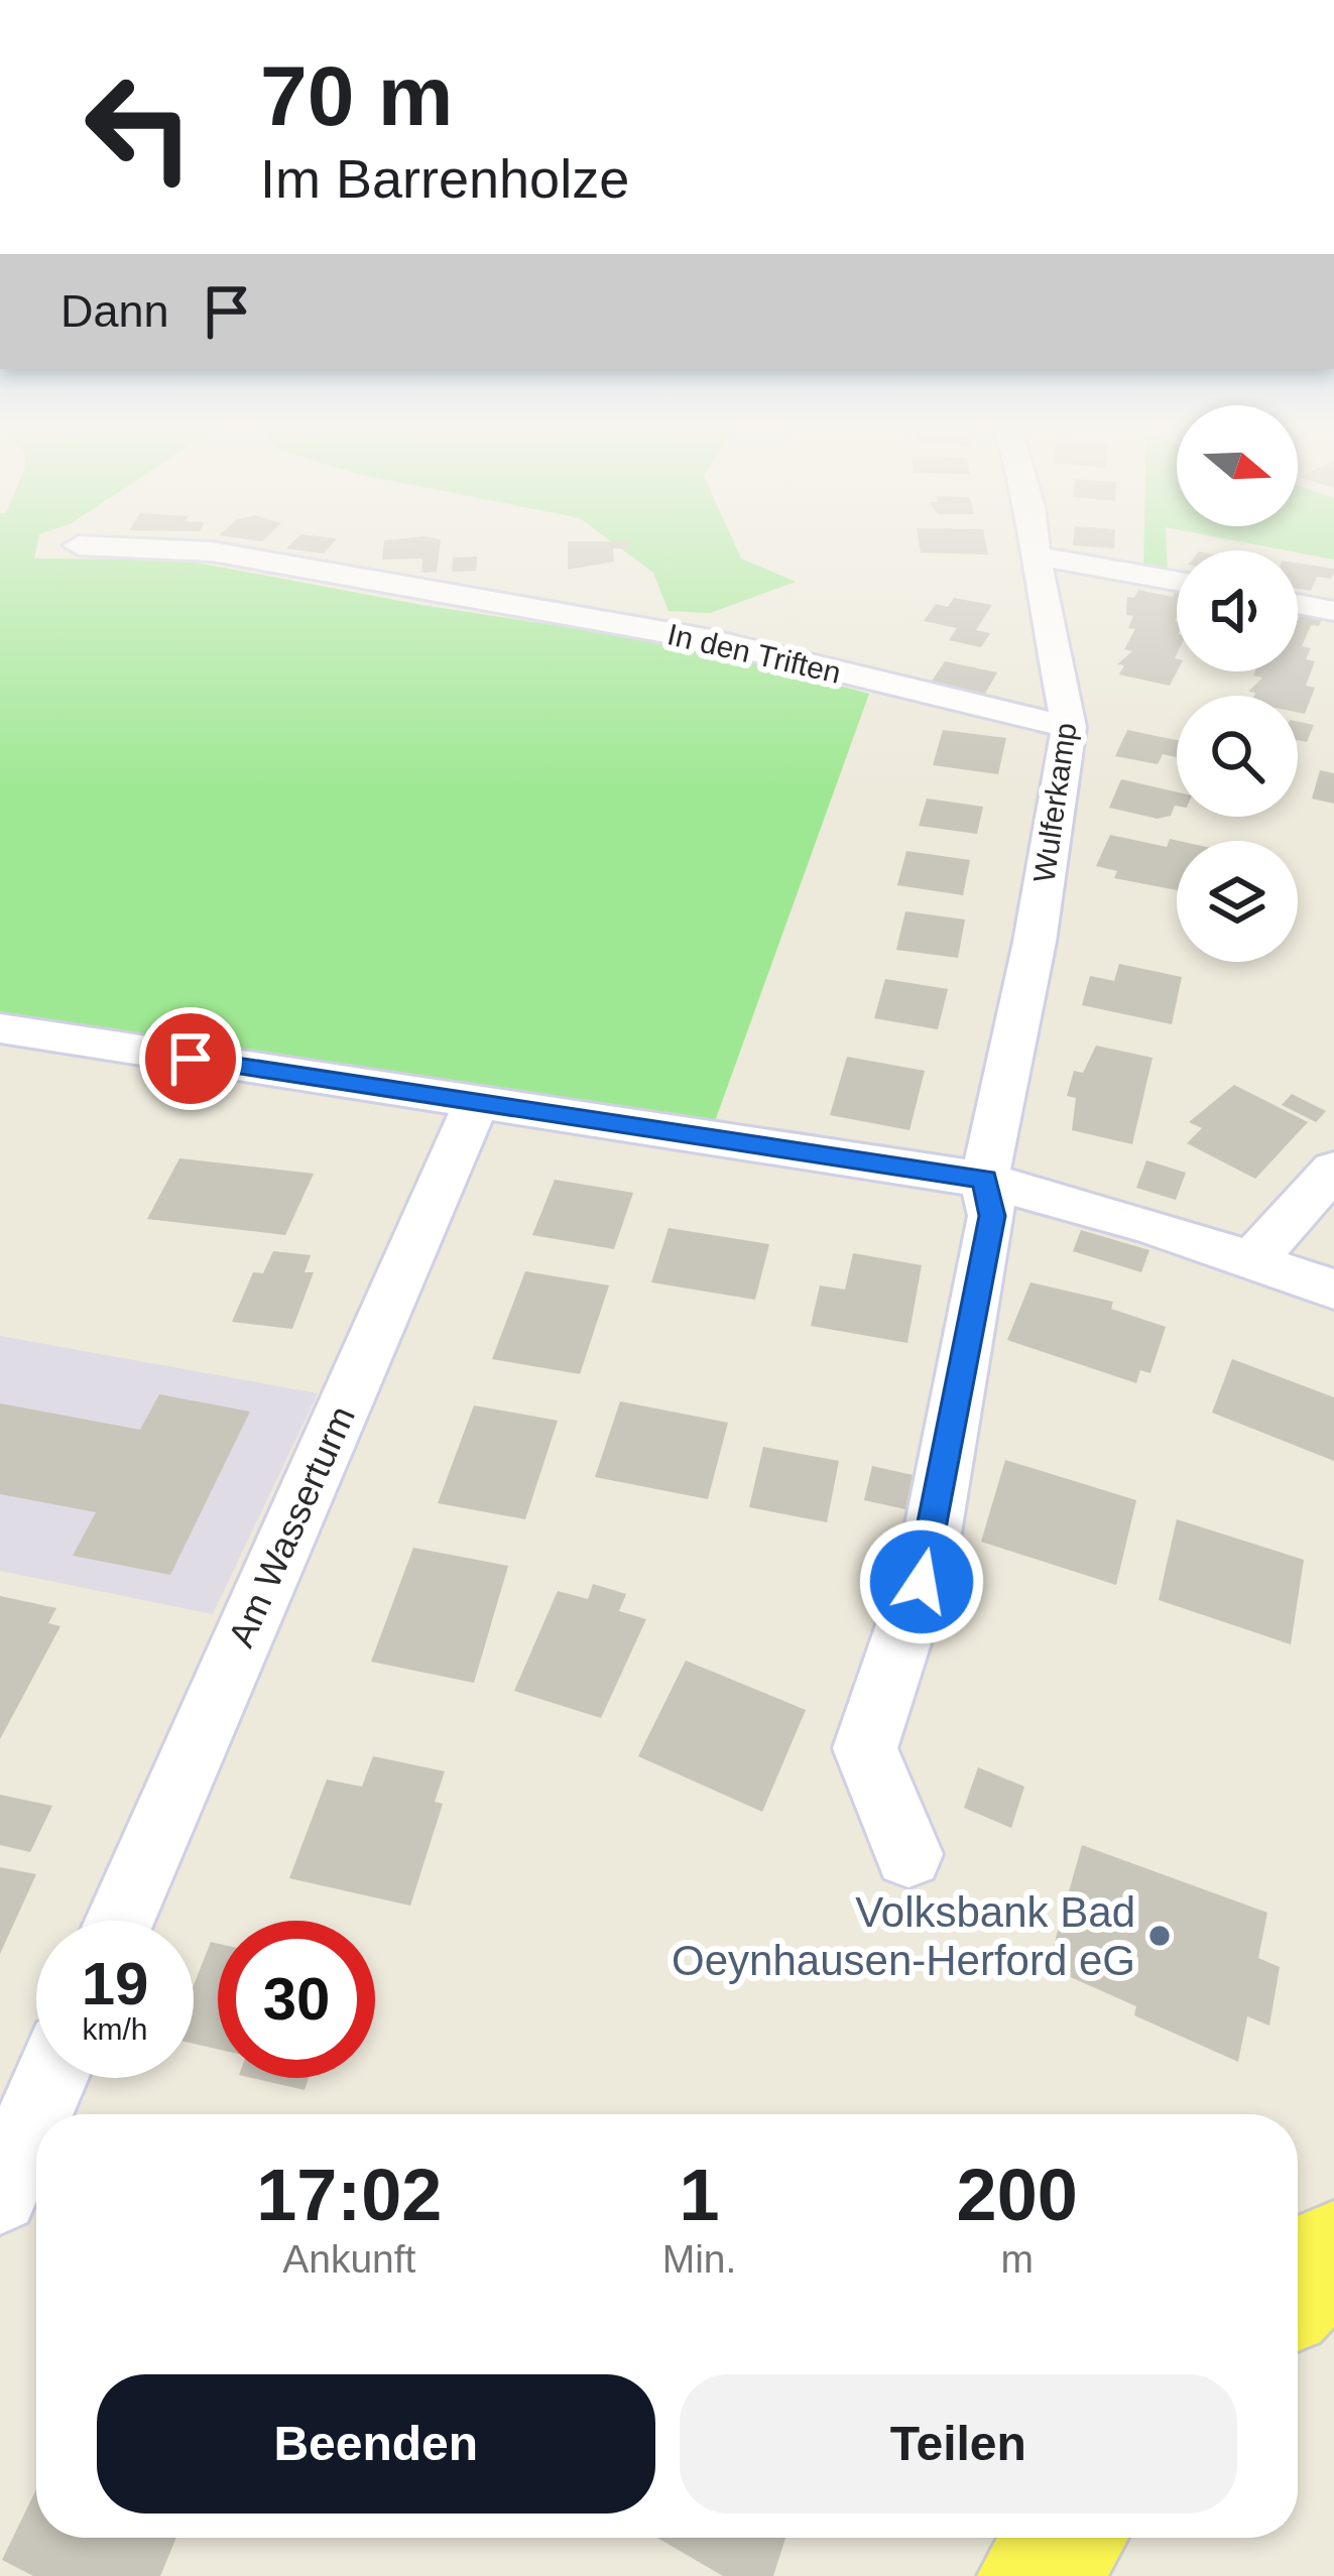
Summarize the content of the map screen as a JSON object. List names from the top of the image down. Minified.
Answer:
{"streets":{"street":["In den Triften","Wulferkamp","Am Wasserturm"]},"crossings":[["In den Triften","Wulferkamp"]],"places":["Volksbank Bad Oeynhausen-Herford eG"],"north":"right","page":{"turn":["70 m","Im Barrenholze"],"then":"Dann","speed":"19 km/h","limit":"30","eta":["17:02","Ankunft","1","Min.","200","m"],"buttons":["Beenden","Teilen"]}}
